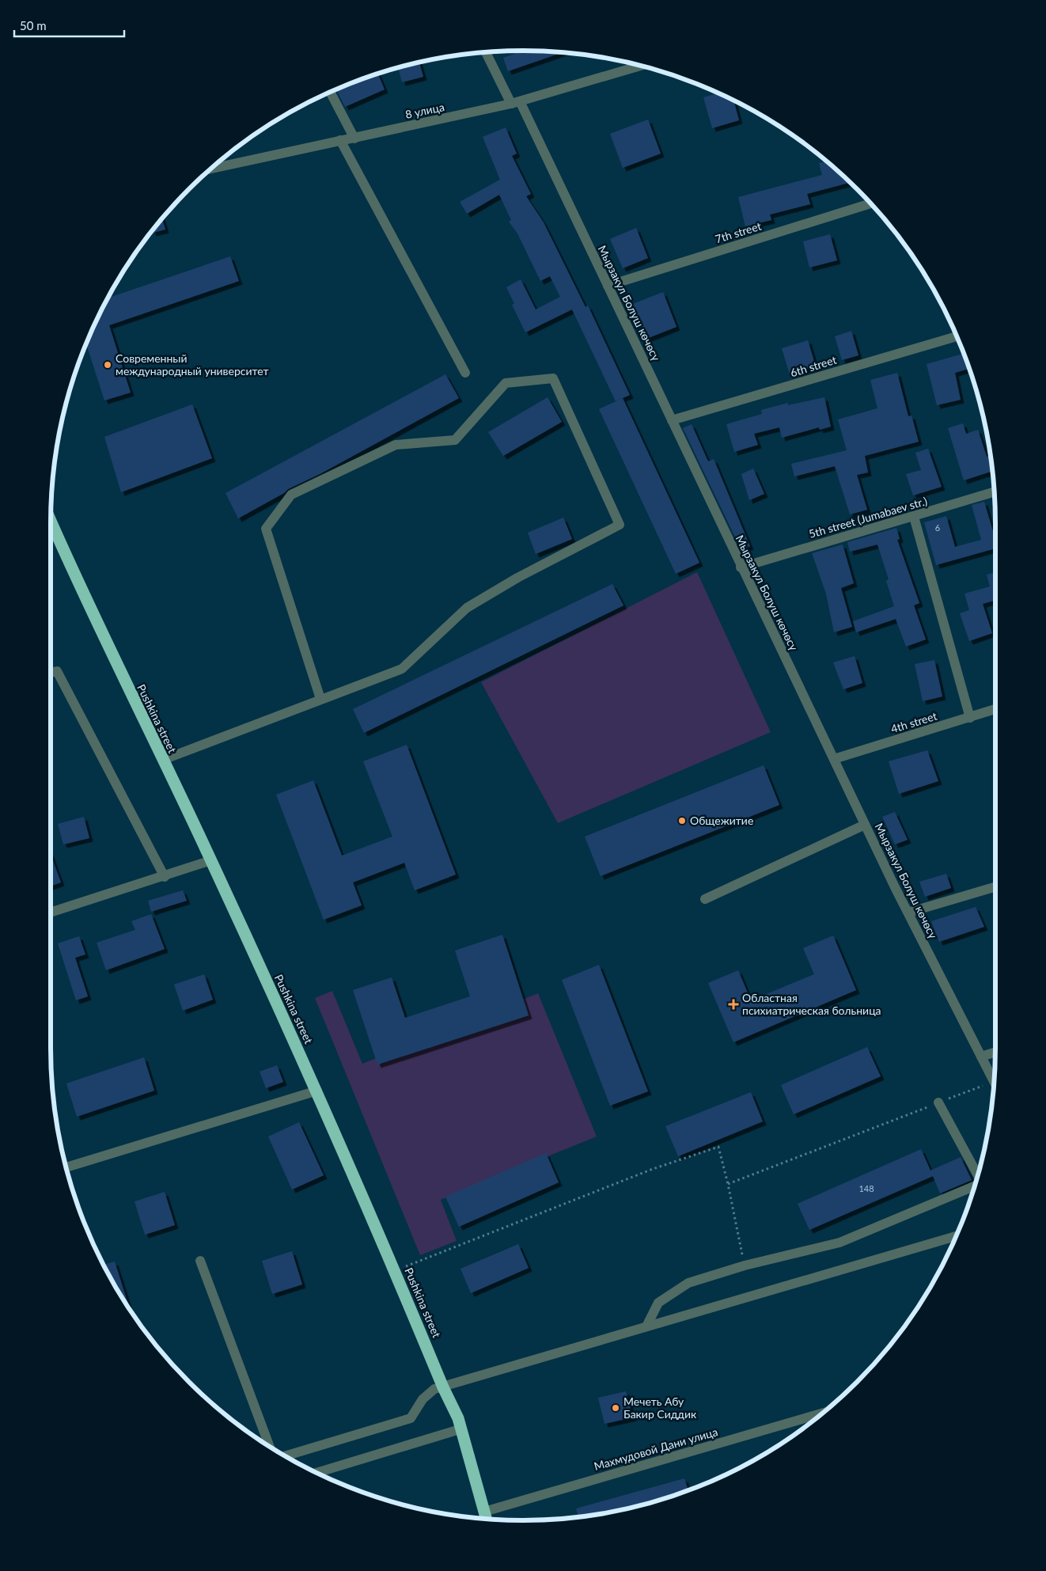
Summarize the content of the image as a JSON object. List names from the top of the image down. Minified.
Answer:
{"streets":{"highway":["Pushkina street"],"street":["8 улица","7th street","Мырзакул Болуш көчөсү","6th street","5th street (Jumabaev str.)","4th street","Махмудовой Дани улица"]},"crossings":[["8 улица","Мырзакул Болуш көчөсү"],["7th street","Мырзакул Болуш көчөсү"],["Мырзакул Болуш көчөсү","6th street"],["Мырзакул Болуш көчөсү","5th street (Jumabaev str.)"],["Мырзакул Болуш көчөсү","4th street"],["Pushkina street","Махмудовой Дани улица"]],"places":{"other":["Современный международный университет","Общежитие","Мечеть Абу Бакир Сиддик"],"health":["Областная психиатрическая больница"]},"house_numbers":["6","148"],"scale_bar":"50 m"}
